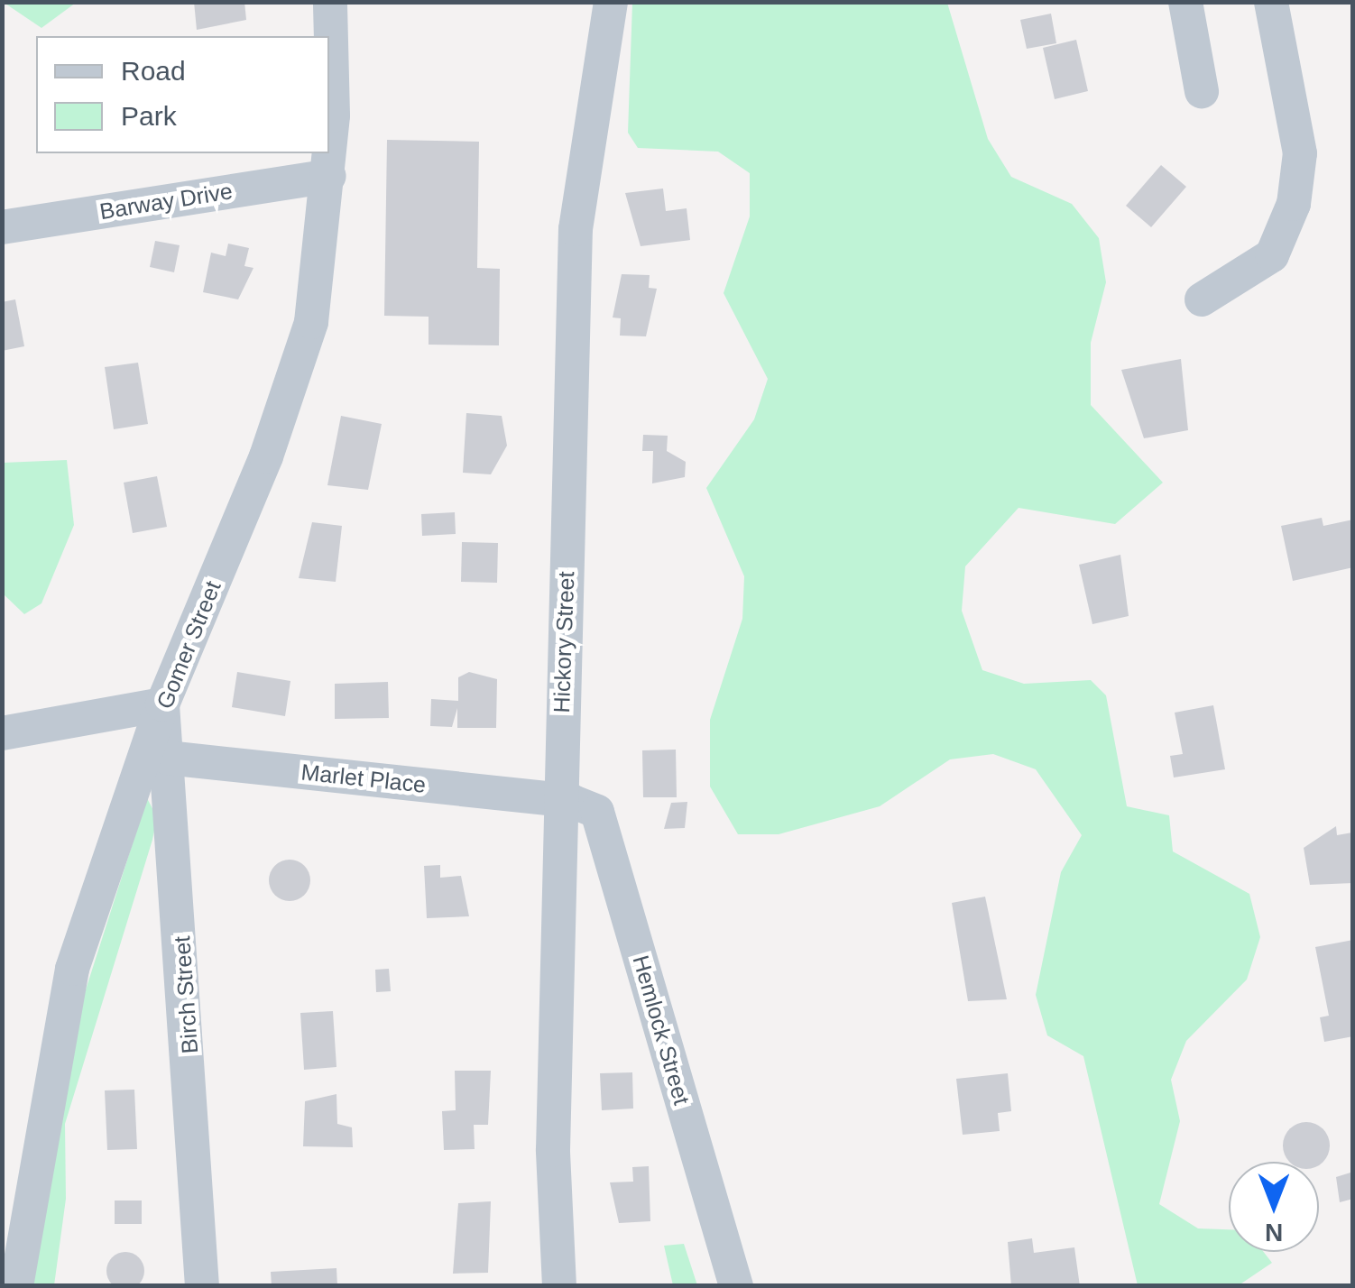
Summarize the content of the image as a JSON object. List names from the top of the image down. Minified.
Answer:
{"streets":{"street":["Barway Drive","Hickory Street","Gomer Street","Marlet Place","Birch Street","Hemlock Street"]},"crossings":[["Barway Drive","Gomer Street"],["Hickory Street","Marlet Place"],["Hickory Street","Hemlock Street"],["Gomer Street","Birch Street"],["Marlet Place","Birch Street"],["Marlet Place","Hemlock Street"]],"legend":["Road","Park"],"north":"bottom"}
